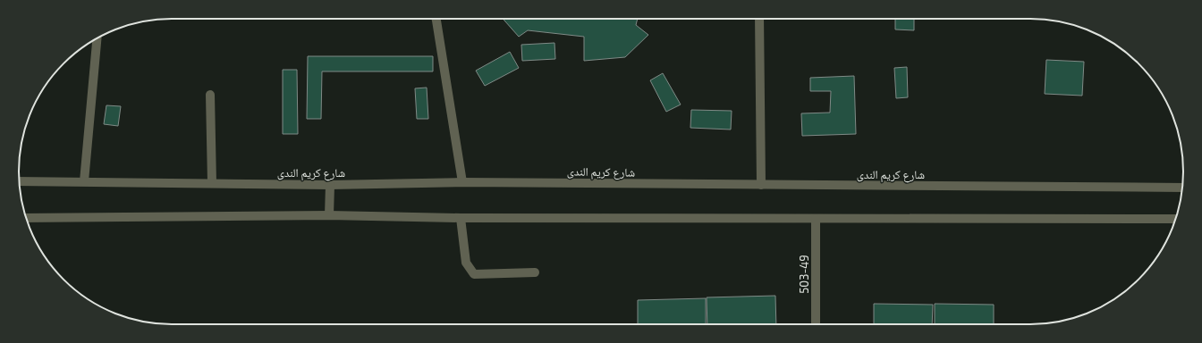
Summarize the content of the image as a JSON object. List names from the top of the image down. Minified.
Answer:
{"streets":{"street":["شارع كريم الندى","503-49"]}}
